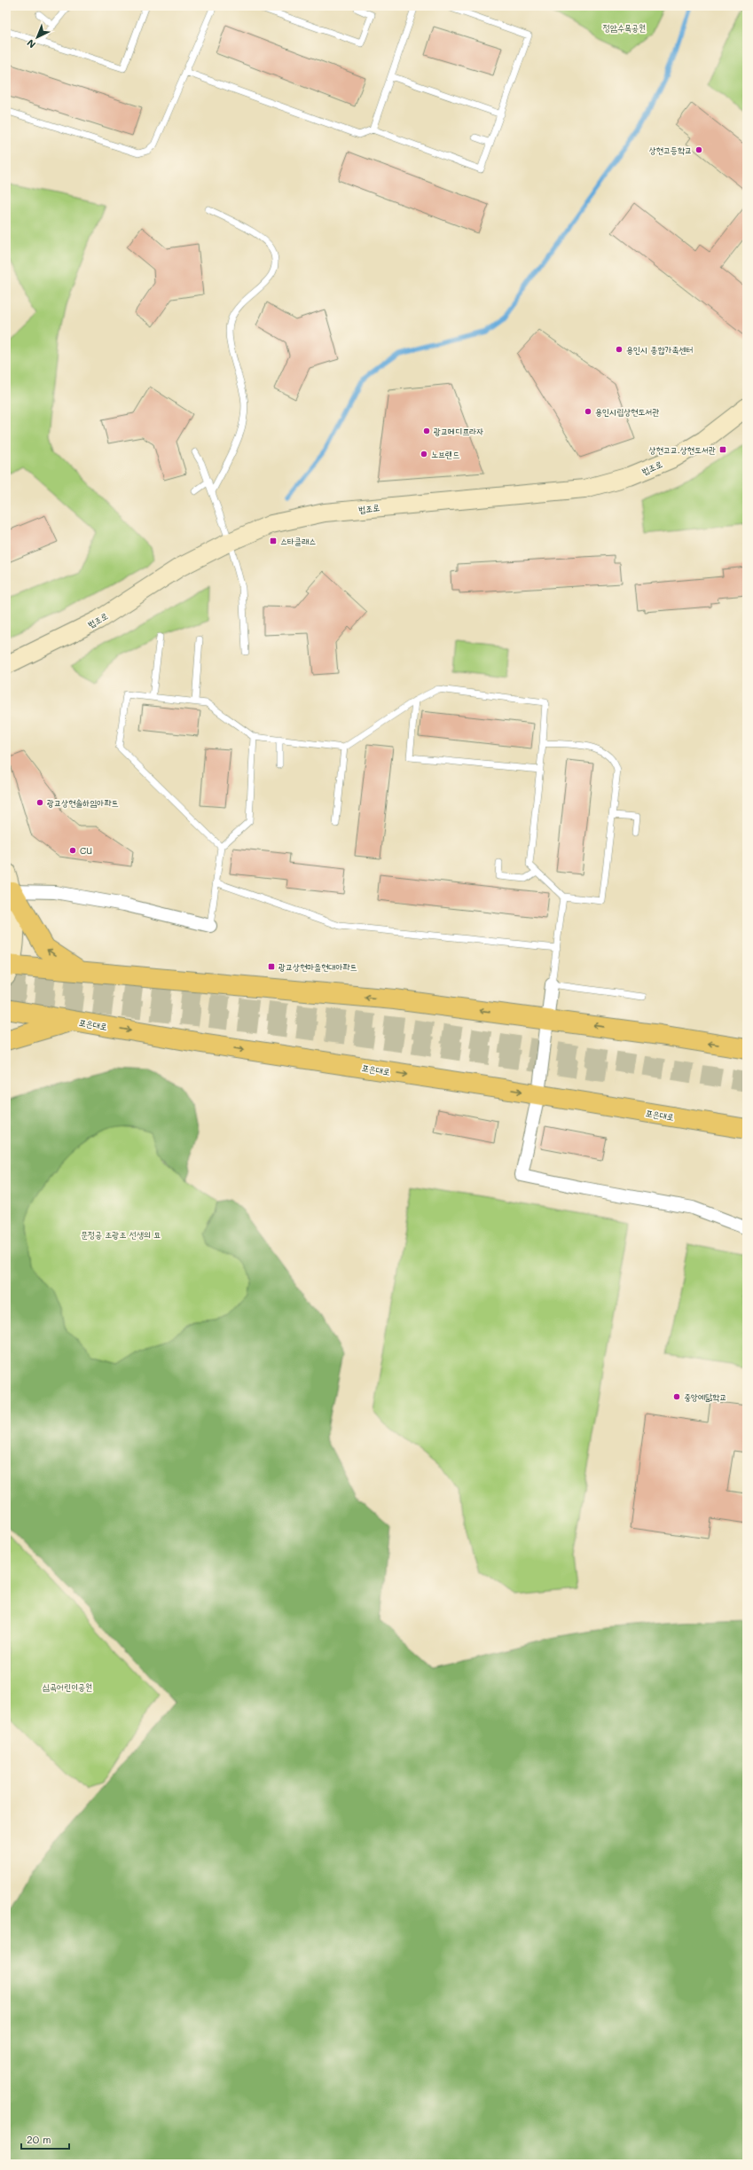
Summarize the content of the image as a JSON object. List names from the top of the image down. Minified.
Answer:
{"streets":{"main road":["포은대로"],"street":["법조로"]},"parks":["정암수목공원","문정공 조광조 선생의 묘","심곡어린이공원"],"places":{"other":["상현고등학교","용인시 종합가족센터","용인시립상현도서관","광교메디프라자","노브랜드","광교상현솔하임아파트","CU","중앙예닮학교"],"transit":["상현고교.상현도서관","스타클래스","광교상현마을현대아파트"]},"scale_bar":"20 m","north":"bottom left"}
